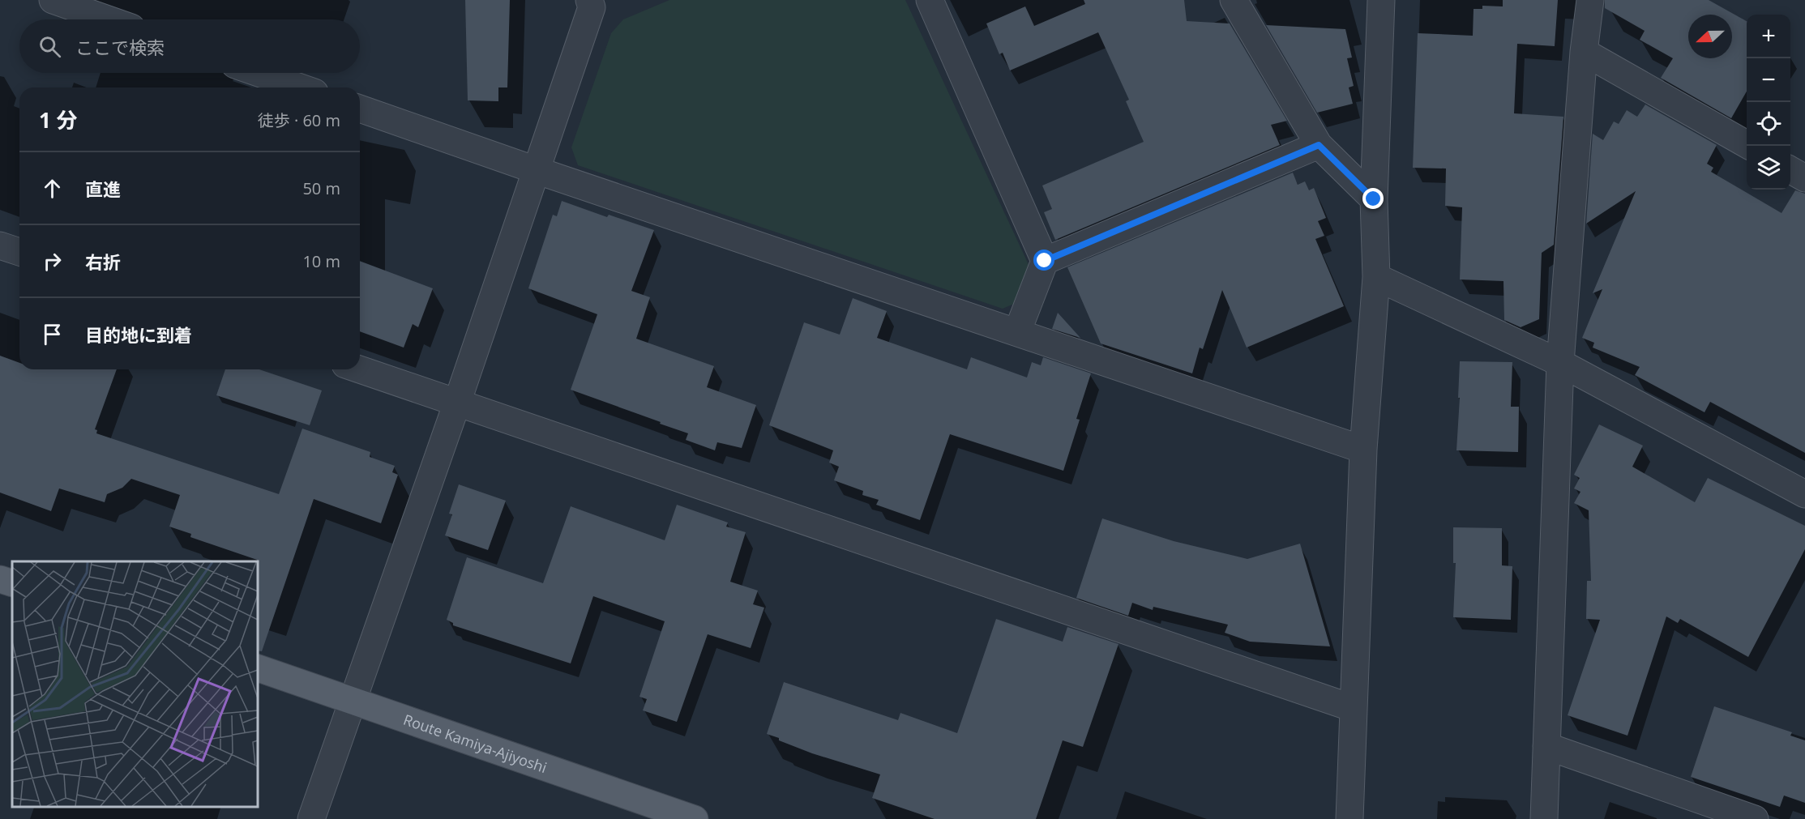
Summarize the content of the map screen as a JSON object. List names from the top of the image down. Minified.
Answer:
{"streets":{"main road":["Route Kamiya-Ajiyoshi"]},"north":"left","page":{"map_buttons":["+","−"],"search":"ここで検索","heading":["1 分","徒歩 · 60 m"],"list":[["直進","50 m"],["右折","10 m"],"目的地に到着"]}}
